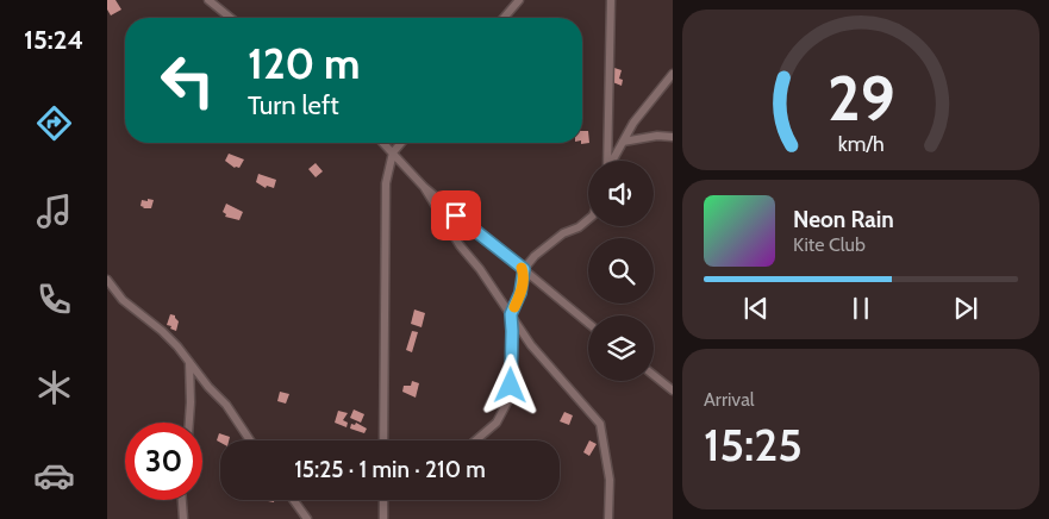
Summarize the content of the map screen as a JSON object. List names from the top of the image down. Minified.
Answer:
{"page":{"tabs":"15:24","turn":["120 m","Turn left"],"song":["Neon Rain","Kite Club"],"tile":["Arrival","15:25"],"limit":"30","trip":"15:25 · 1 min · 210 m","gauge":["29","km/h"]}}
